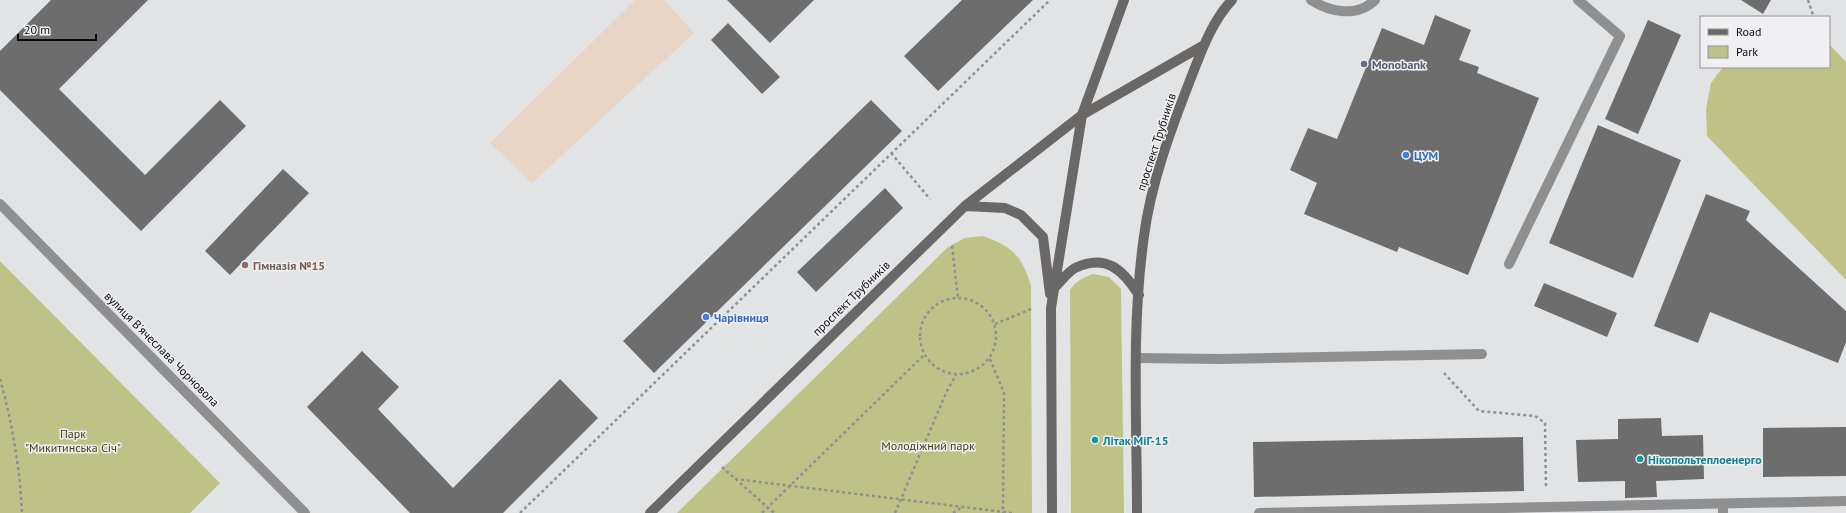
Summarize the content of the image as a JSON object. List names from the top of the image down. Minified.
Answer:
{"streets":{"main road":["проспект Трубників"],"street":["вулиця В'ячеслава Чорновола"]},"parks":["Парк \"Микитинська Січ\"","Молодіжний парк"],"places":["Monobank","ЦУМ","Гімназія №15","Чарівниця","Літак МіГ-15","Нікопольтеплоенерго"],"legend":["Road","Park"],"scale_bar":"20 m"}
